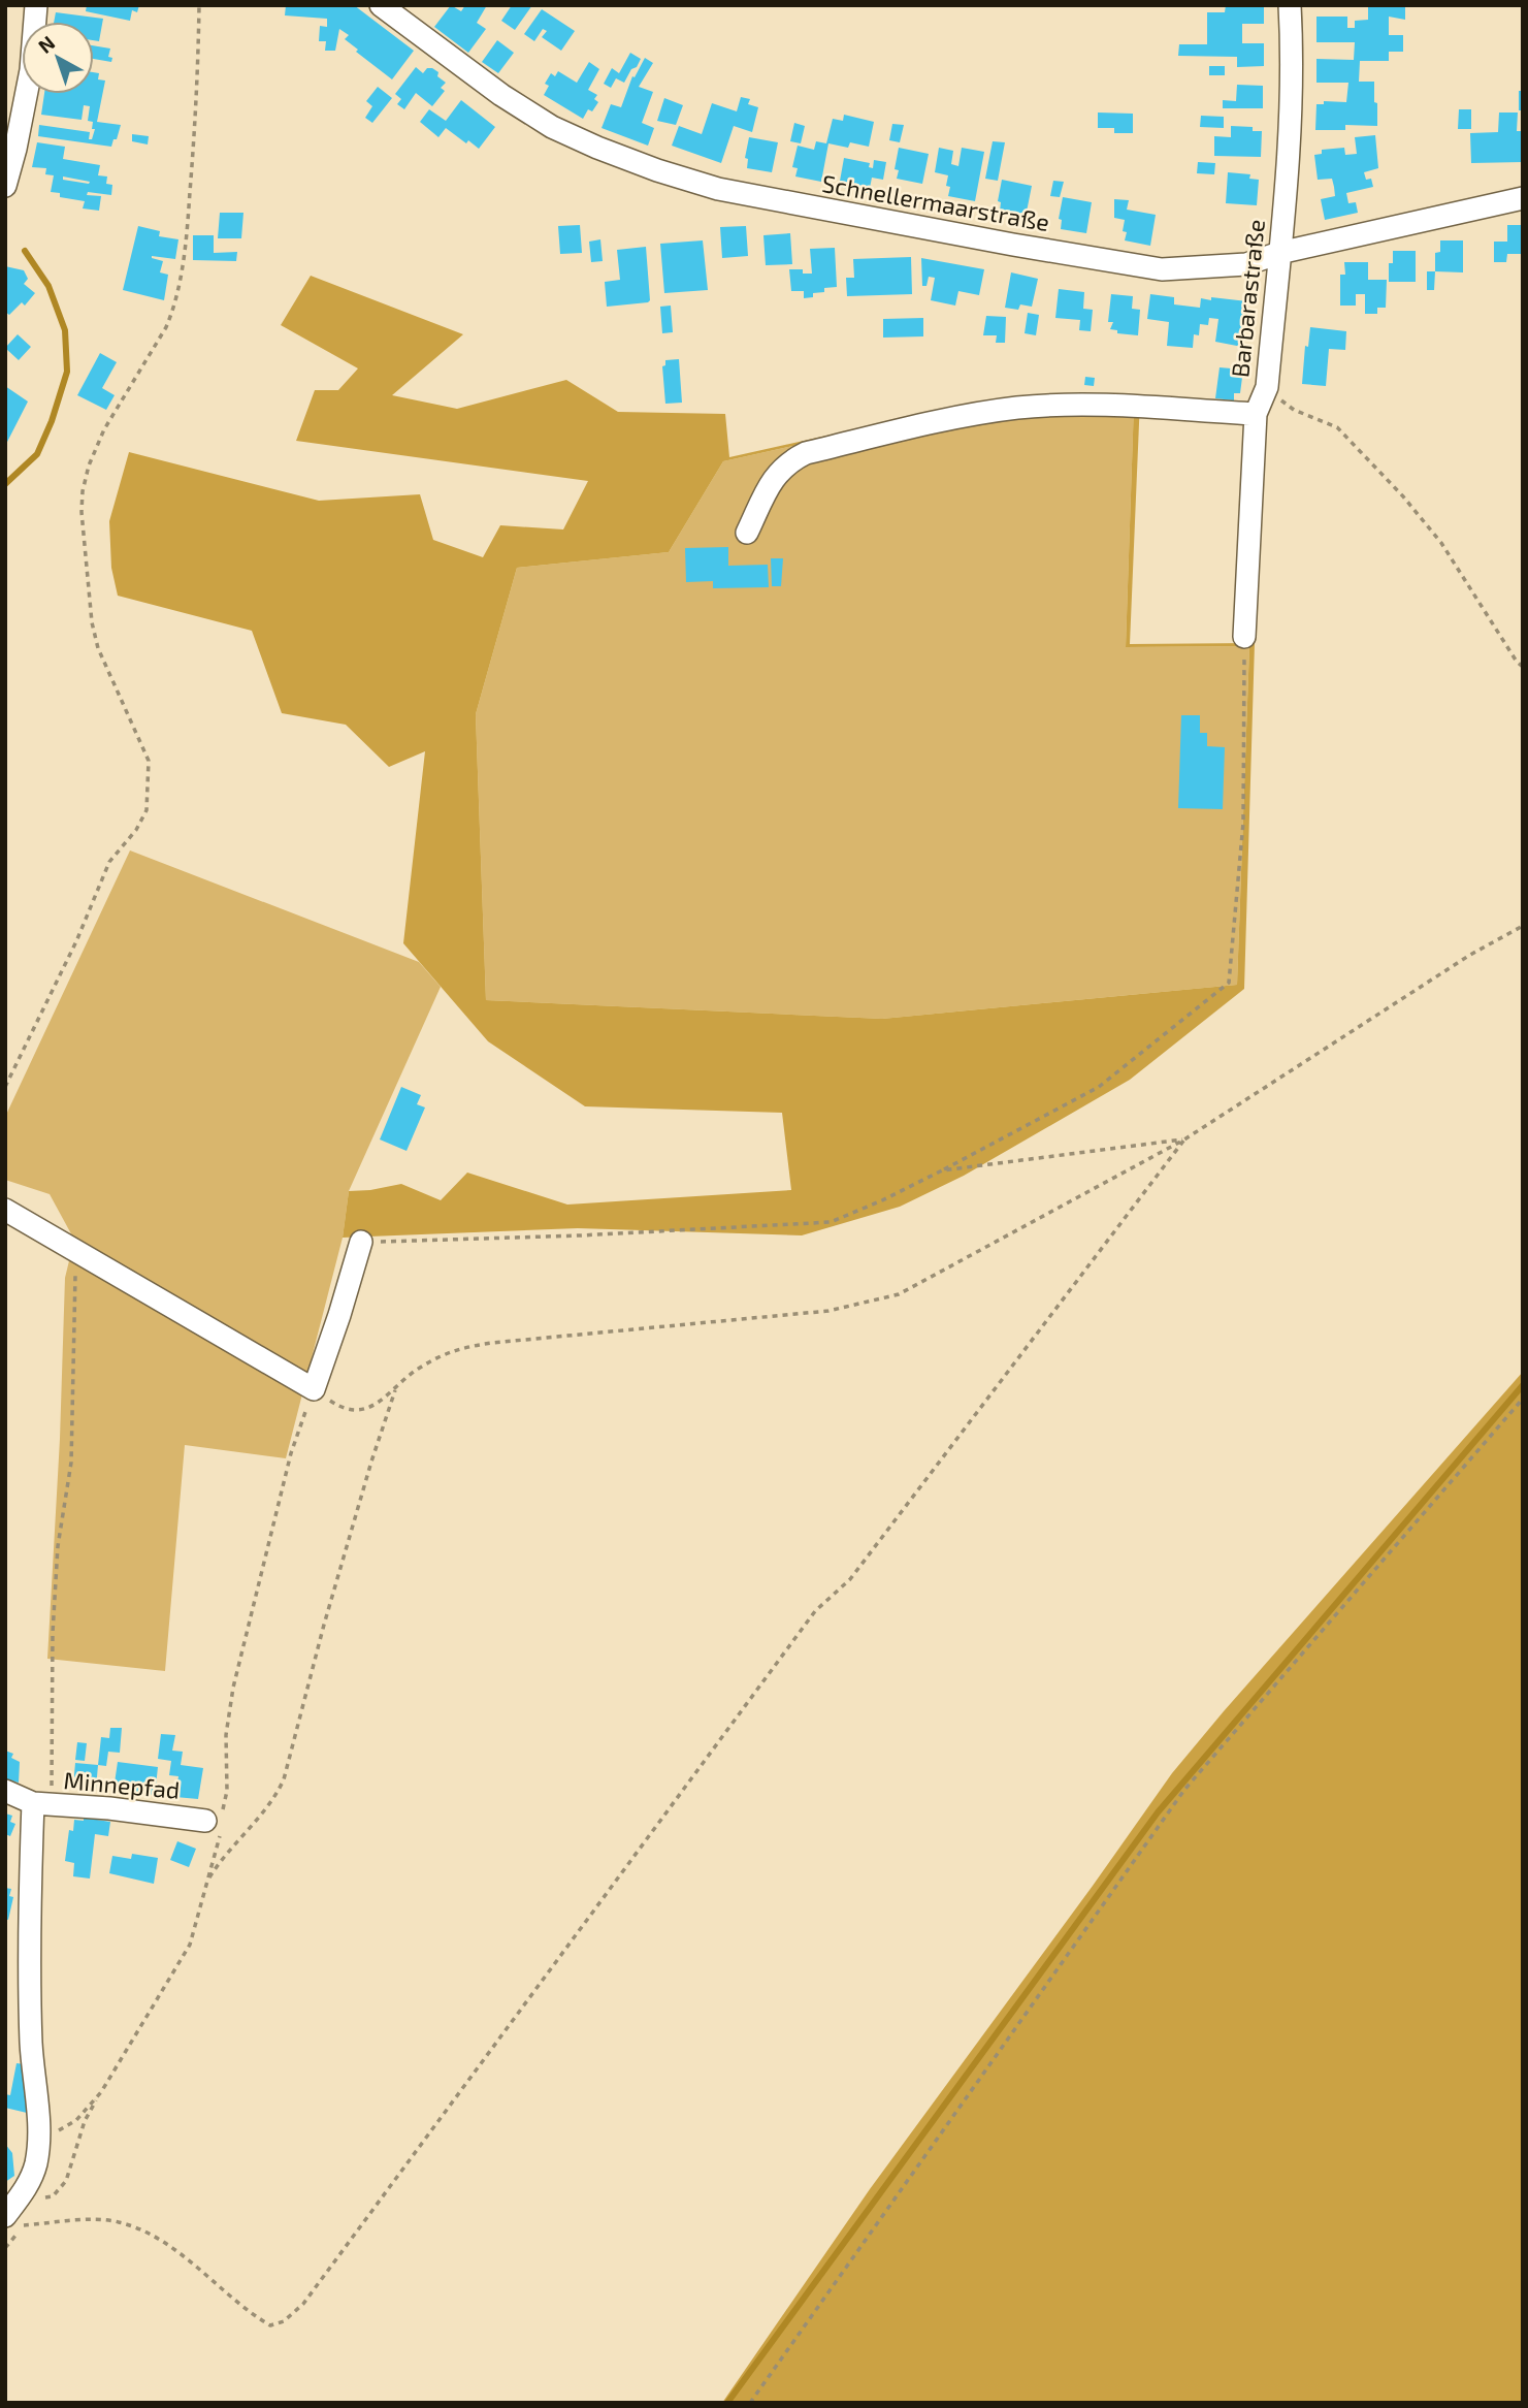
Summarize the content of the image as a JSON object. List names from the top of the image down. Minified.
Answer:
{"streets":{"street":["Schnellermaarstraße","Barbarastraße","Minnepfad"]},"crossings":[["Schnellermaarstraße","Barbarastraße"]],"north":"top left"}
